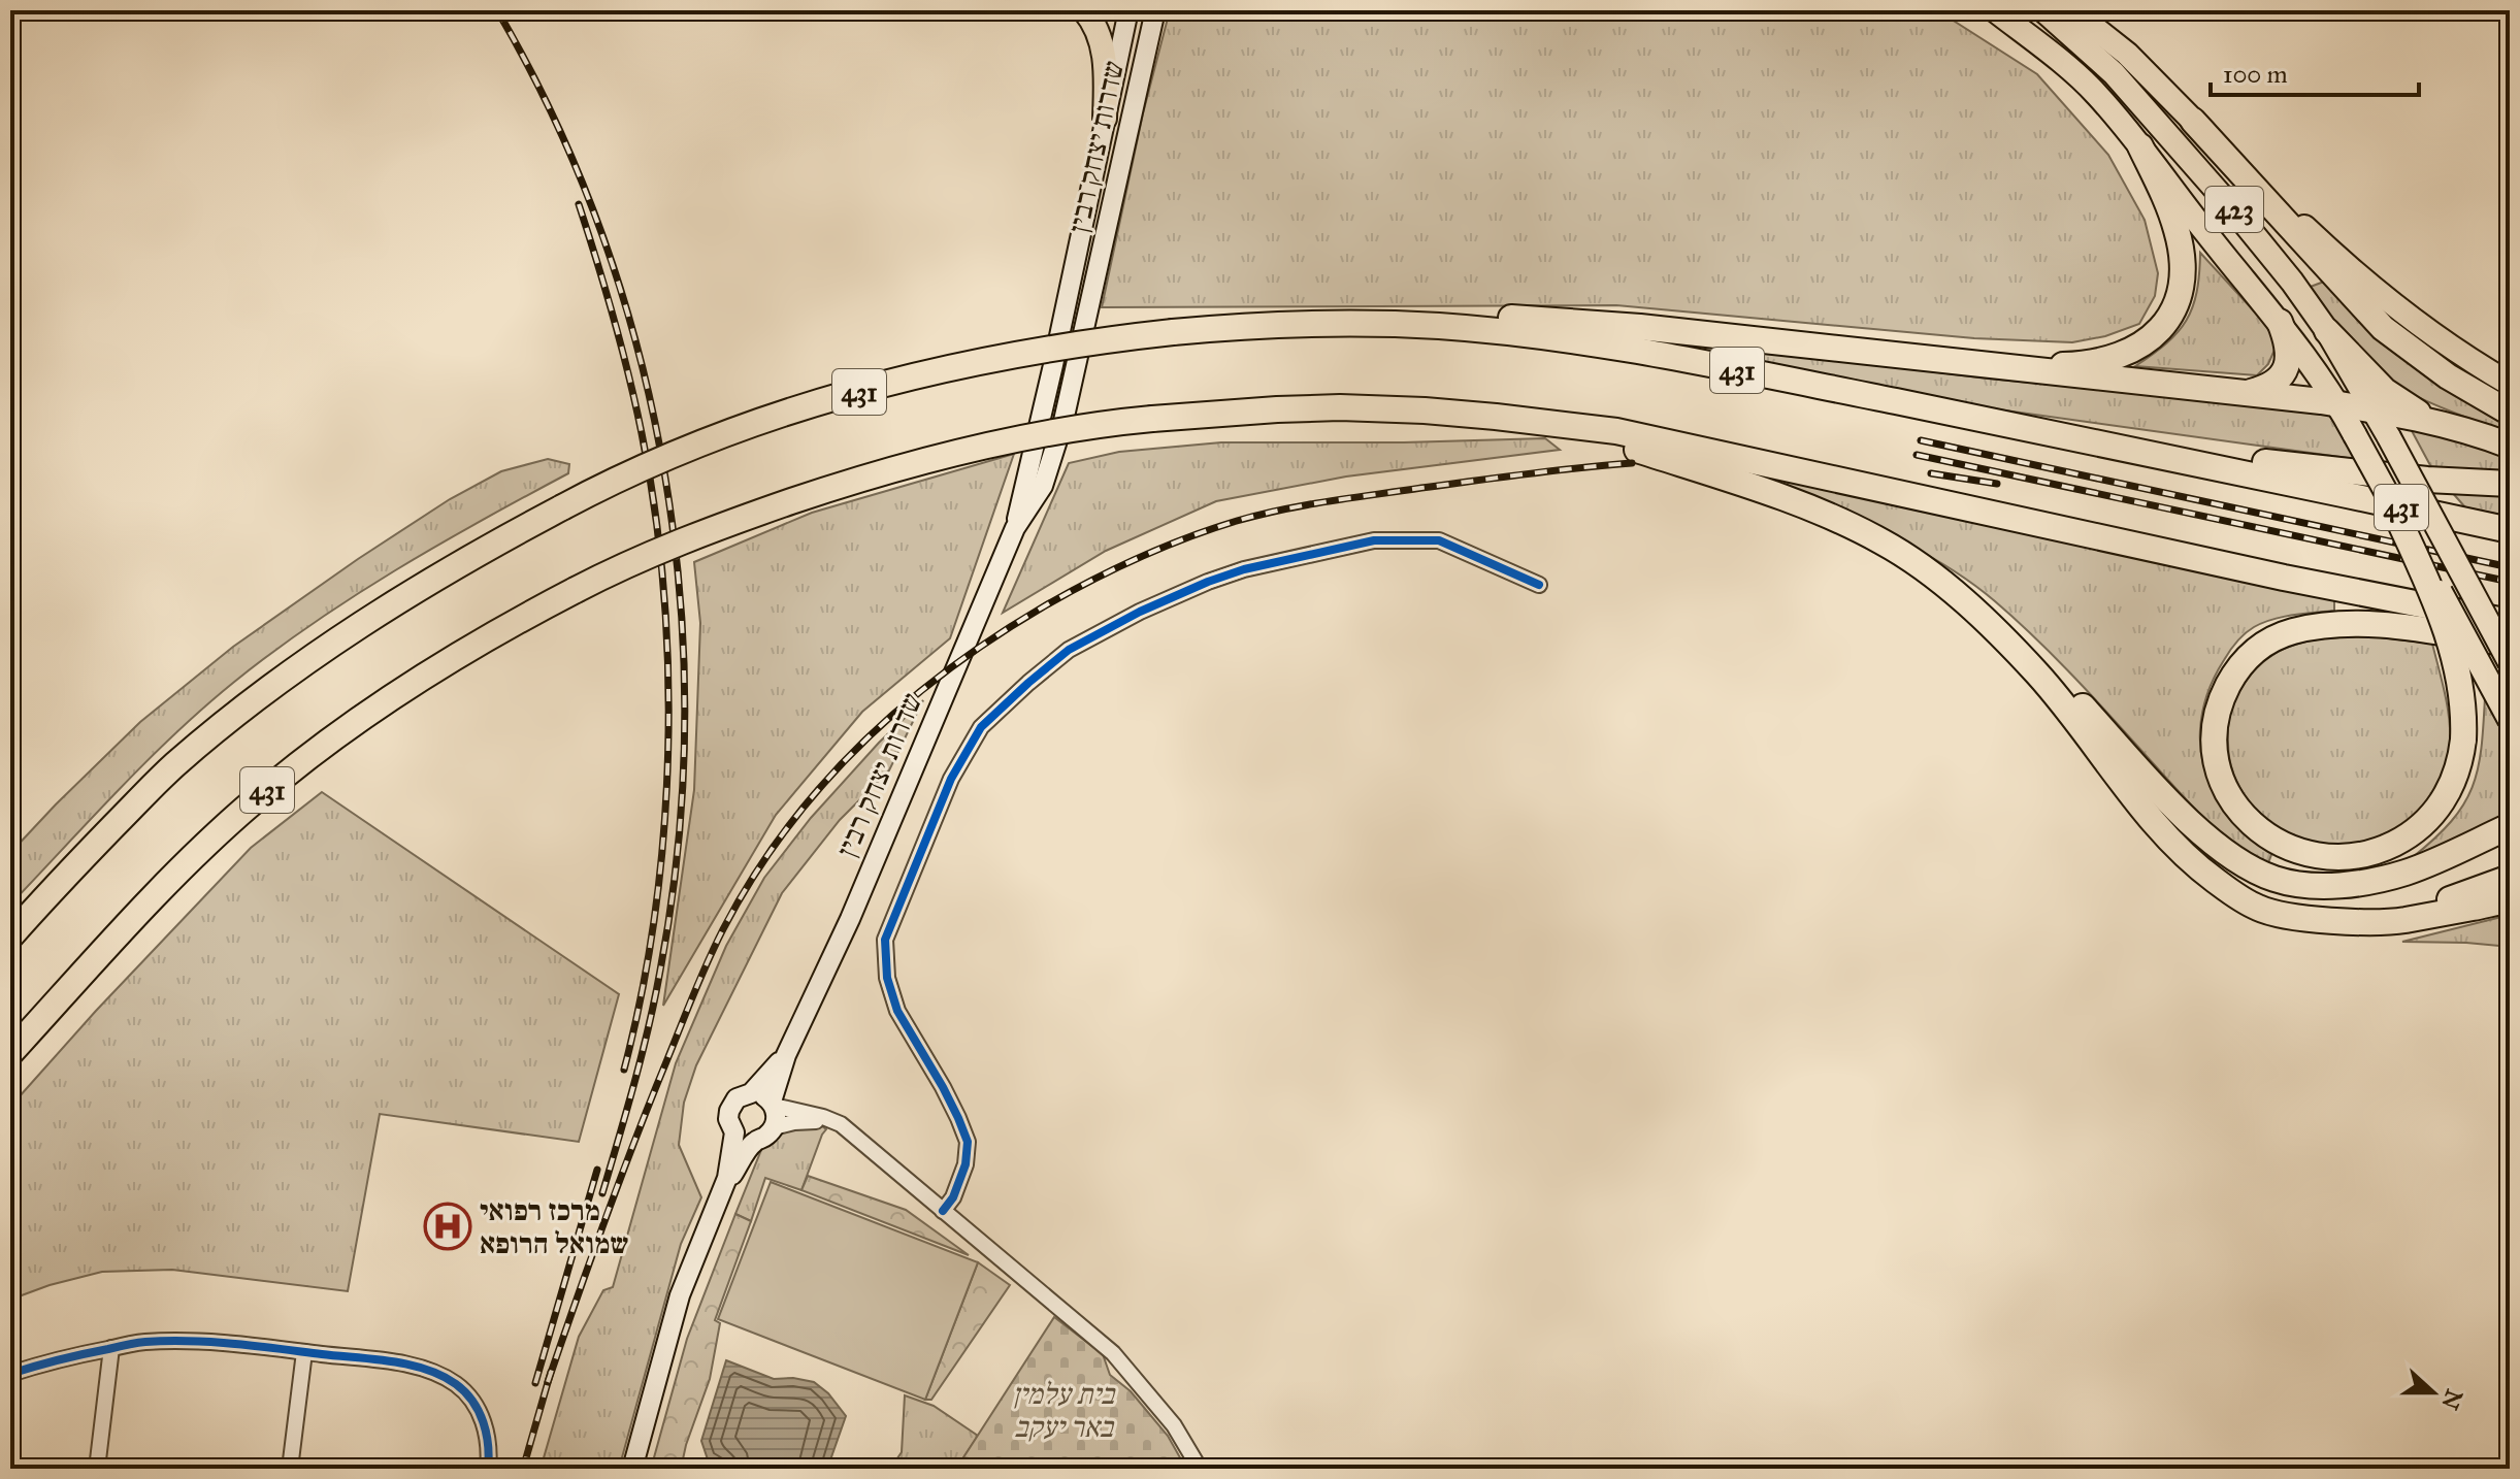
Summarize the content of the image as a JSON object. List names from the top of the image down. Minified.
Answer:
{"streets":{"highway":["431"],"main road":["שדרות יצחק רבין","423"]},"parks":["בית עלמין באר יעקב"],"places":{"hospital":["מרכז רפואי שמואל הרופא"]},"scale_bar":"100 m","north":"right"}
